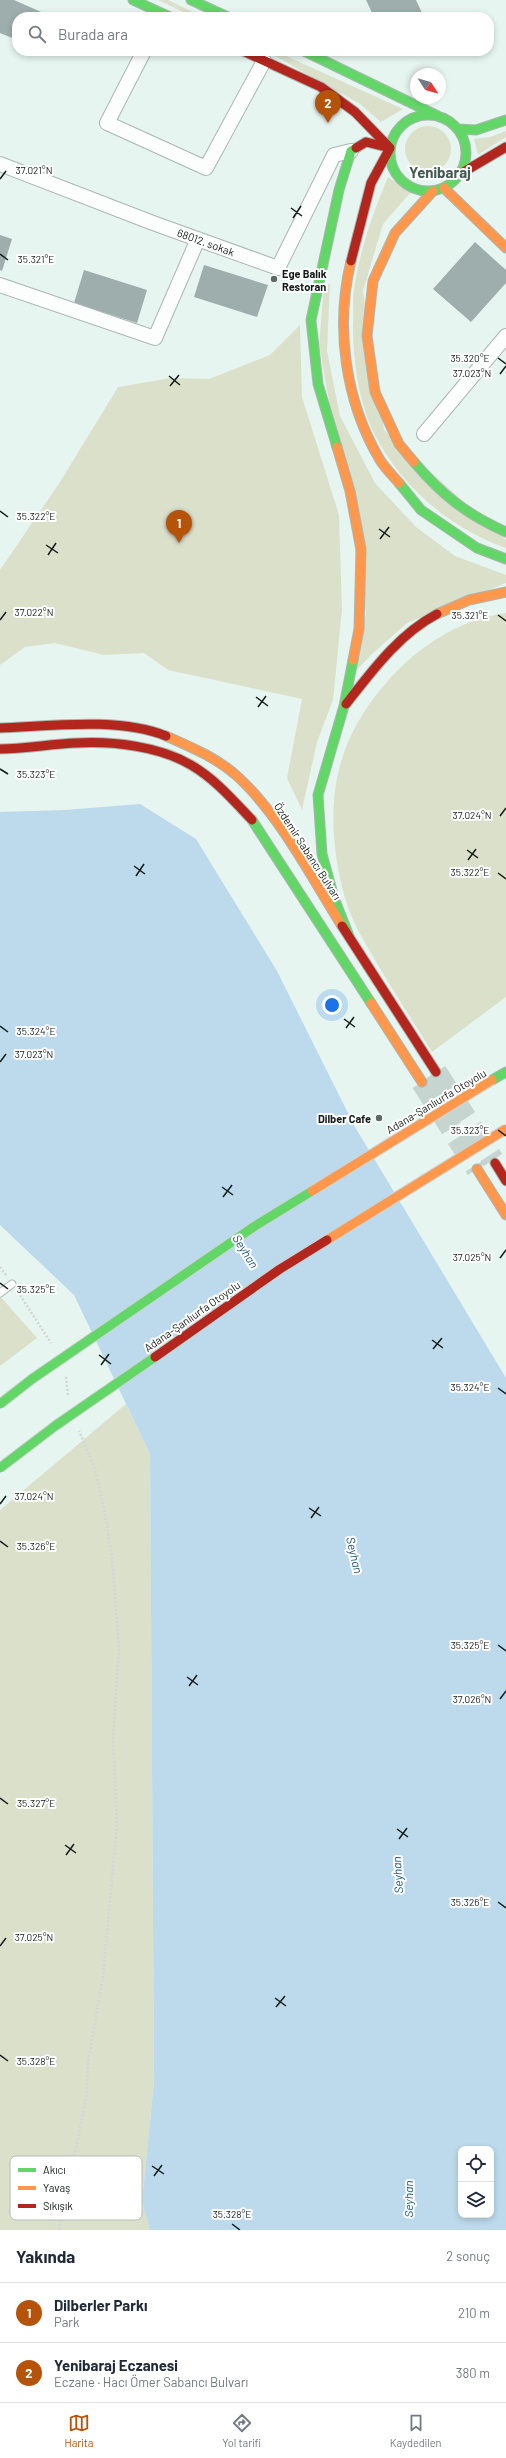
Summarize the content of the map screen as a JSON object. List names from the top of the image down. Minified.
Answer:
{"streets":{"main road":["Özdemir Sabancı Bulvarı","Adana-Şanlıurfa Otoyolu"],"street":["68012. sokak"]},"districts":["Yenibaraj"],"water":["Seyhan"],"places":["Ege Balık Restoran","Dilber Cafe"],"legend":["Akıcı","Yavaş","Sıkışık"],"north":"bottom right","page":{"search":"Burada ara","pins":["2","1"],"heading":["Yakında","2 sonuç"],"list":[{"mark":"1","name":"Dilberler Parkı","note":"Park","value":"210 m"},{"mark":"2","name":"Yenibaraj Eczanesi","note":"Eczane · Hacı Ömer Sabancı Bulvarı","value":"380 m"}],"nav":["Harita","Yol tarifi","Kaydedilen"]},"coordinates":["37.021°N","35.321°E","35.320°E","37.023°N","35.322°E","37.022°N","35.323°E","37.024°N","35.324°E","37.025°N","35.325°E","35.326°E","37.026°N","35.327°E","35.328°E"]}
